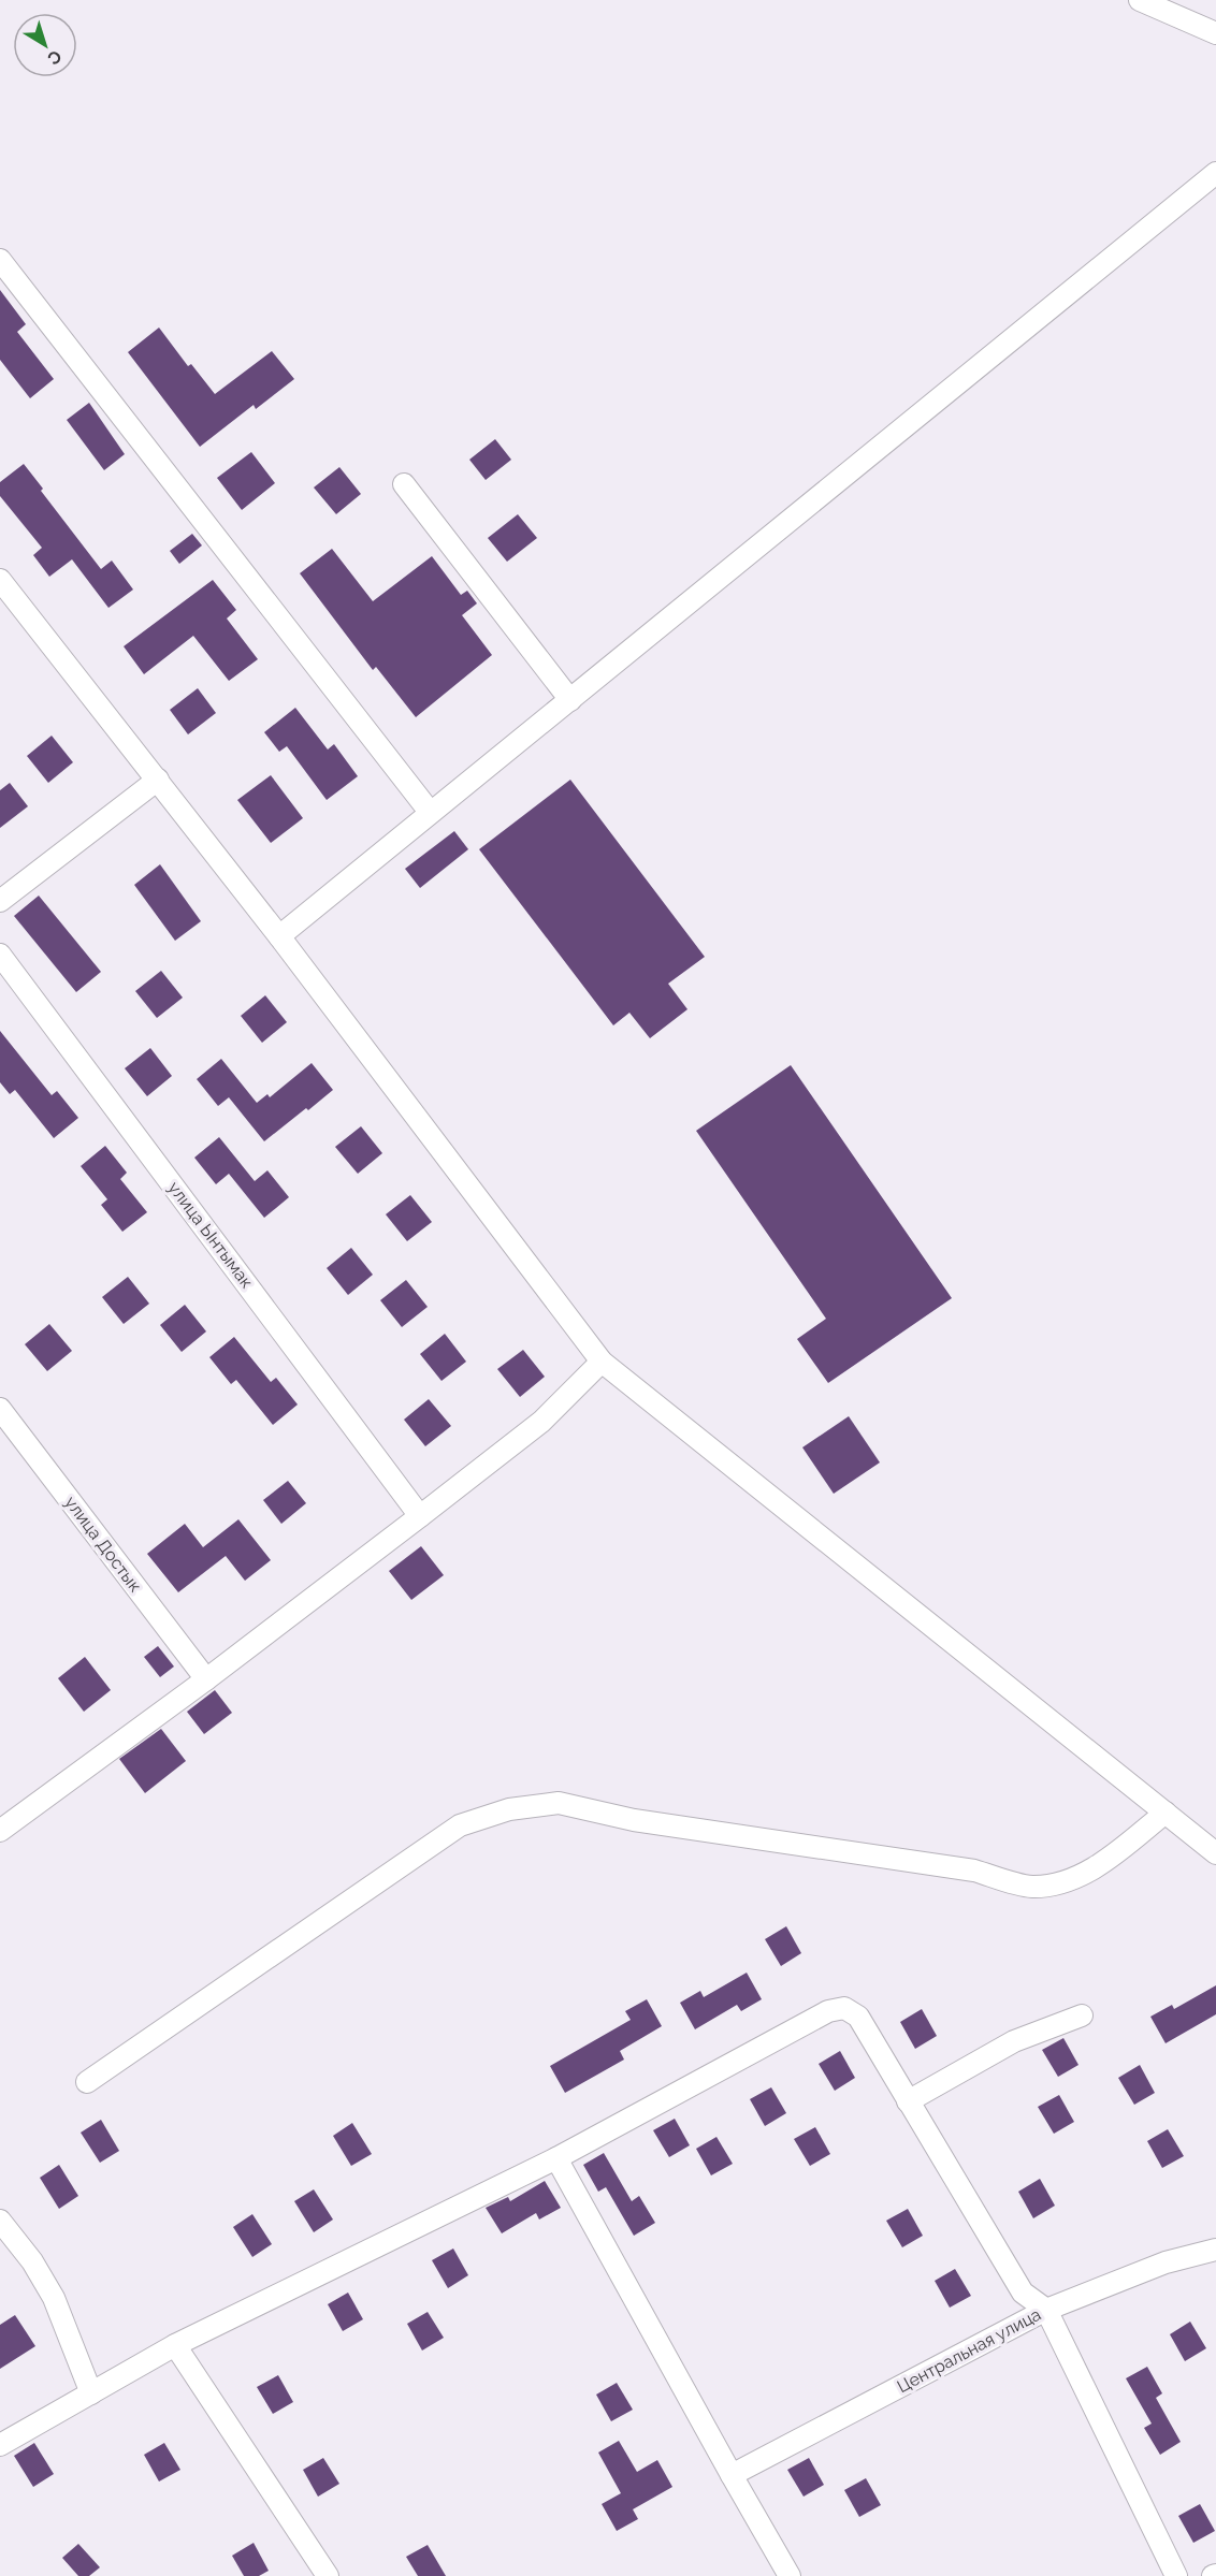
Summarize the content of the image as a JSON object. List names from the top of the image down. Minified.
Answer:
{"streets":{"street":["улица Ынтымак","улица Достык","Центральная улица"]},"north":"bottom right"}
